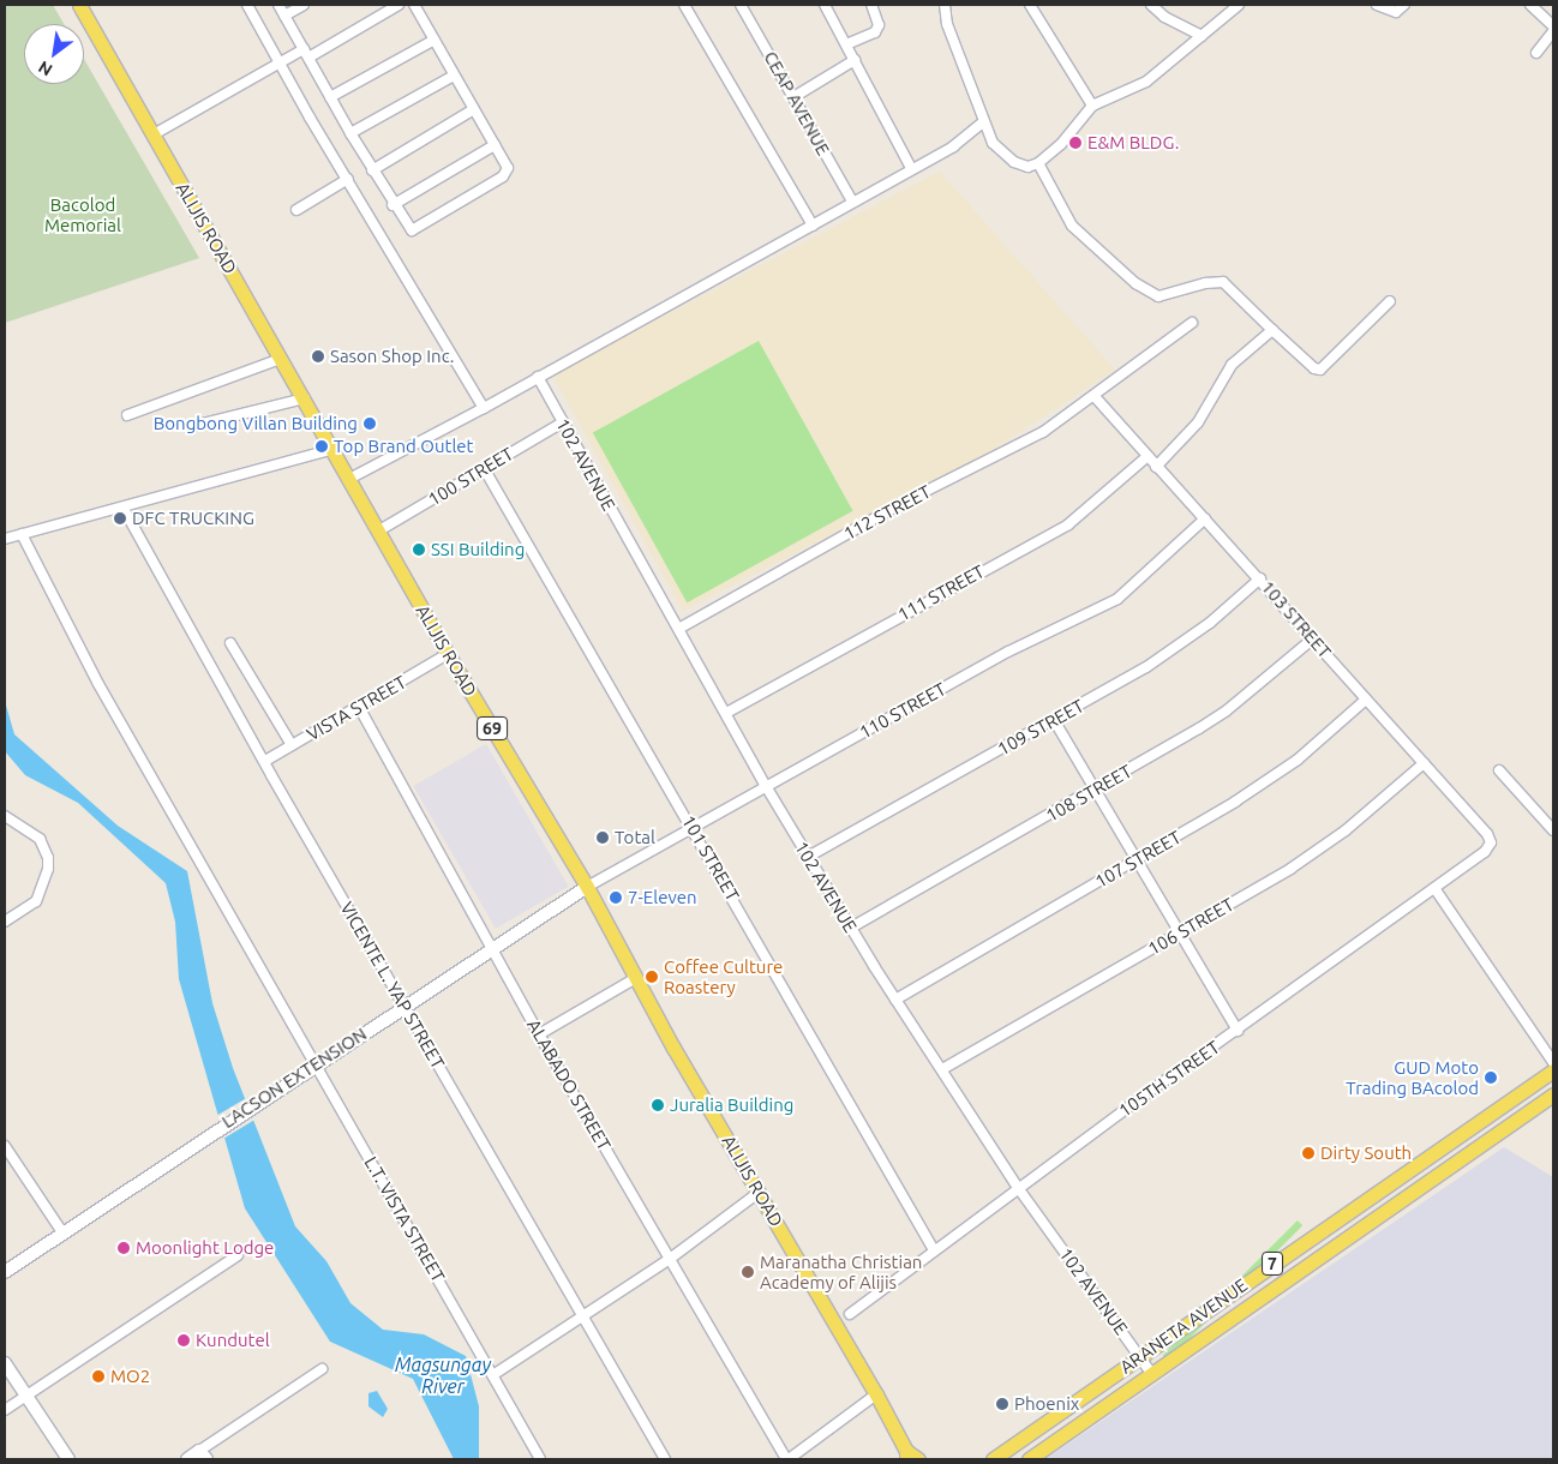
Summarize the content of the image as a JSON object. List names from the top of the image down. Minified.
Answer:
{"streets":{"main road":["ALIJIS ROAD","69","LACSON EXTENSION","7","ARANETA AVENUE"],"street":["CEAP AVENUE","102 AVENUE","100 STREET","112 STREET","111 STREET","103 STREET","VISTA STREET","110 STREET","109 STREET","108 STREET","101 STREET","107 STREET","106 STREET","VICENTE L. YAP STREET","105TH STREET","ALABADO STREET","L.T. VISTA STREET"]},"crossings":[["ALIJIS ROAD","100 STREET"],["ALIJIS ROAD","VISTA STREET"],["ALIJIS ROAD","110 STREET"],["ALIJIS ROAD","LACSON EXTENSION"],["102 AVENUE","100 STREET"],["102 AVENUE","112 STREET"],["102 AVENUE","111 STREET"],["102 AVENUE","110 STREET"],["102 AVENUE","109 STREET"],["102 AVENUE","108 STREET"],["102 AVENUE","107 STREET"],["102 AVENUE","106 STREET"],["102 AVENUE","105TH STREET"],["102 AVENUE","ARANETA AVENUE"],["100 STREET","101 STREET"],["112 STREET","103 STREET"],["111 STREET","103 STREET"],["103 STREET","110 STREET"],["103 STREET","109 STREET"],["103 STREET","108 STREET"],["103 STREET","107 STREET"],["103 STREET","106 STREET"],["103 STREET","105TH STREET"],["VISTA STREET","VICENTE L. YAP STREET"],["VISTA STREET","ALABADO STREET"],["110 STREET","101 STREET"],["110 STREET","LACSON EXTENSION"],["101 STREET","105TH STREET"],["VICENTE L. YAP STREET","LACSON EXTENSION"],["LACSON EXTENSION","ALABADO STREET"],["LACSON EXTENSION","L.T. VISTA STREET"]],"water":["Magsungay River"],"parks":["Bacolod Memorial"],"places":["E&M BLDG.","Sason Shop Inc.","Bongbong Villan Building","Top Brand Outlet","DFC TRUCKING","SSI Building","Total","7-Eleven","Coffee Culture Roastery","GUD Moto Trading BAcolod","Juralia Building","Dirty South","Moonlight Lodge","Maranatha Christian Academy of Alijis","Kundutel","MO2","Phoenix"],"north":"bottom left"}
